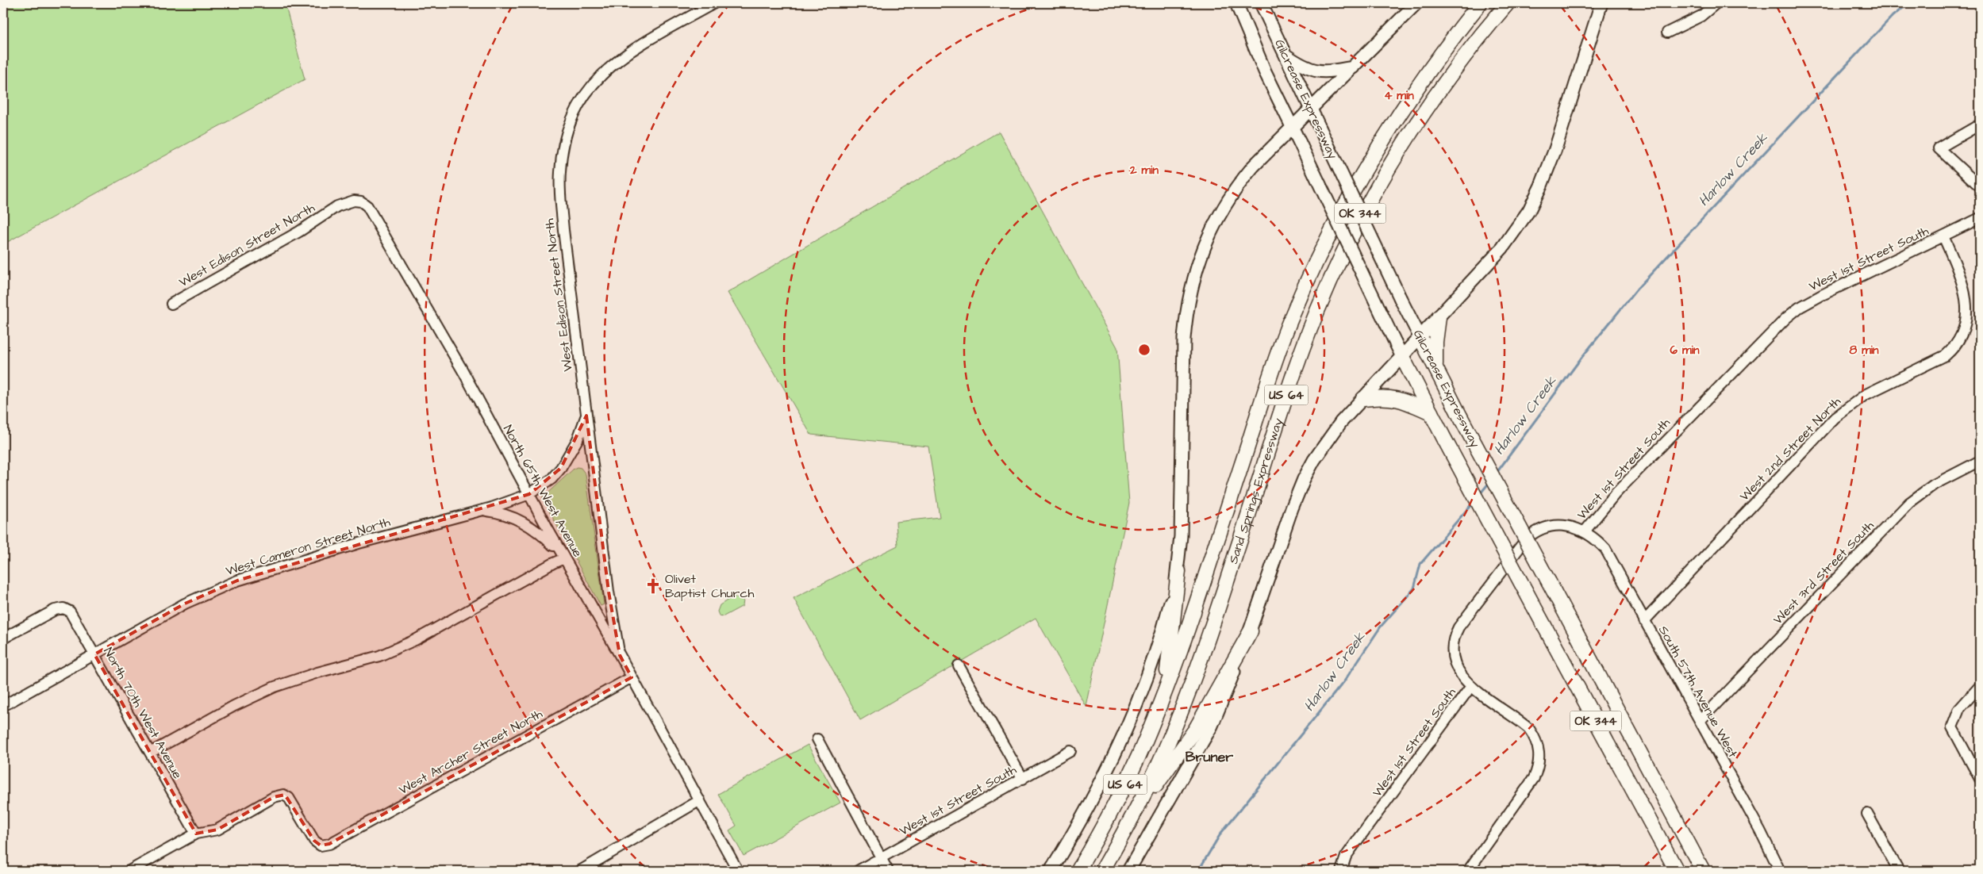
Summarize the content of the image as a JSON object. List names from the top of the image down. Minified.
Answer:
{"streets":{"highway":["Gilcrease Expressway","OK 344","US 64","Sand Springs Expressway"],"street":["West Edison Street North","West 1st Street South","West 2nd Street North","North 65th West Avenue","West Cameron Street North","West 3rd Street South","South 57th Avenue West","North 70th West Avenue","West Archer Street North"]},"crossings":[["West Edison Street North","North 65th West Avenue"],["West Edison Street North","West Cameron Street North"],["West 1st Street South","West 2nd Street North"],["West 1st Street South","South 57th Avenue West"],["West 2nd Street North","South 57th Avenue West"],["North 65th West Avenue","West Cameron Street North"],["North 65th West Avenue","West Archer Street North"],["West Cameron Street North","North 70th West Avenue"],["West 3rd Street South","South 57th Avenue West"],["North 70th West Avenue","West Archer Street North"]],"districts":["Bruner"],"water":["Harlow Creek"],"places":{"church":["Olivet Baptist Church"]},"rings":["4 min","2 min","6 min","8 min"]}
